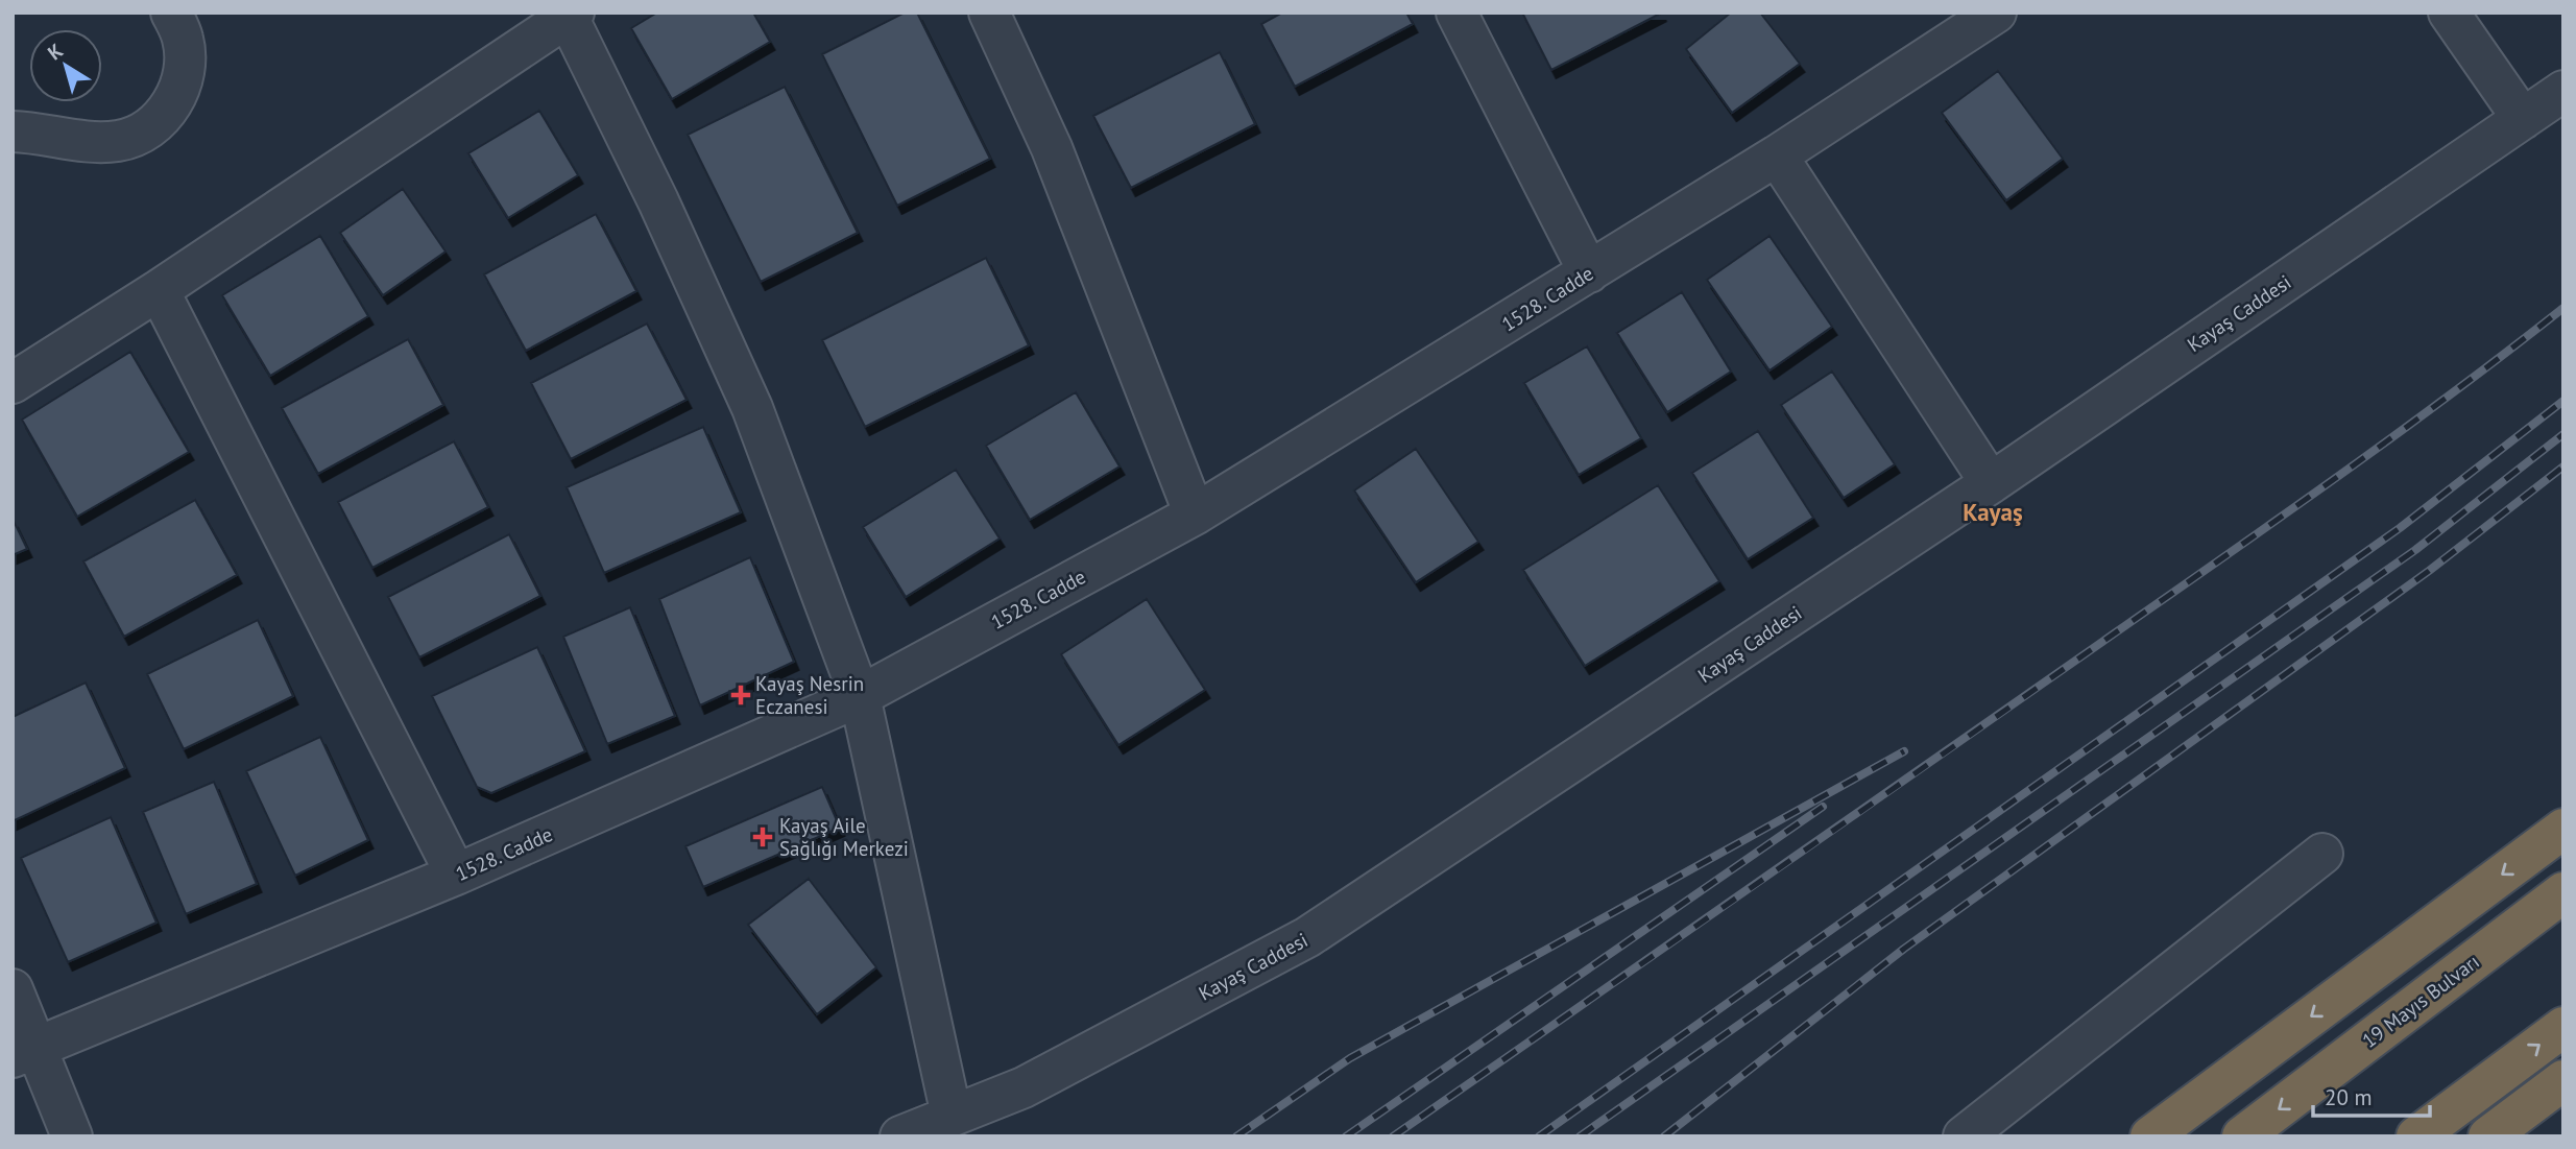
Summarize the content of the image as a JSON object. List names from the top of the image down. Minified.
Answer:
{"streets":{"highway":["19 Mayıs Bulvarı"],"street":["1528. Cadde","Kayaş Caddesi"]},"districts":["Kayaş"],"places":{"health":["Kayaş Nesrin Eczanesi","Kayaş Aile Sağlığı Merkezi"]},"scale_bar":"20 m","north":"top left"}
